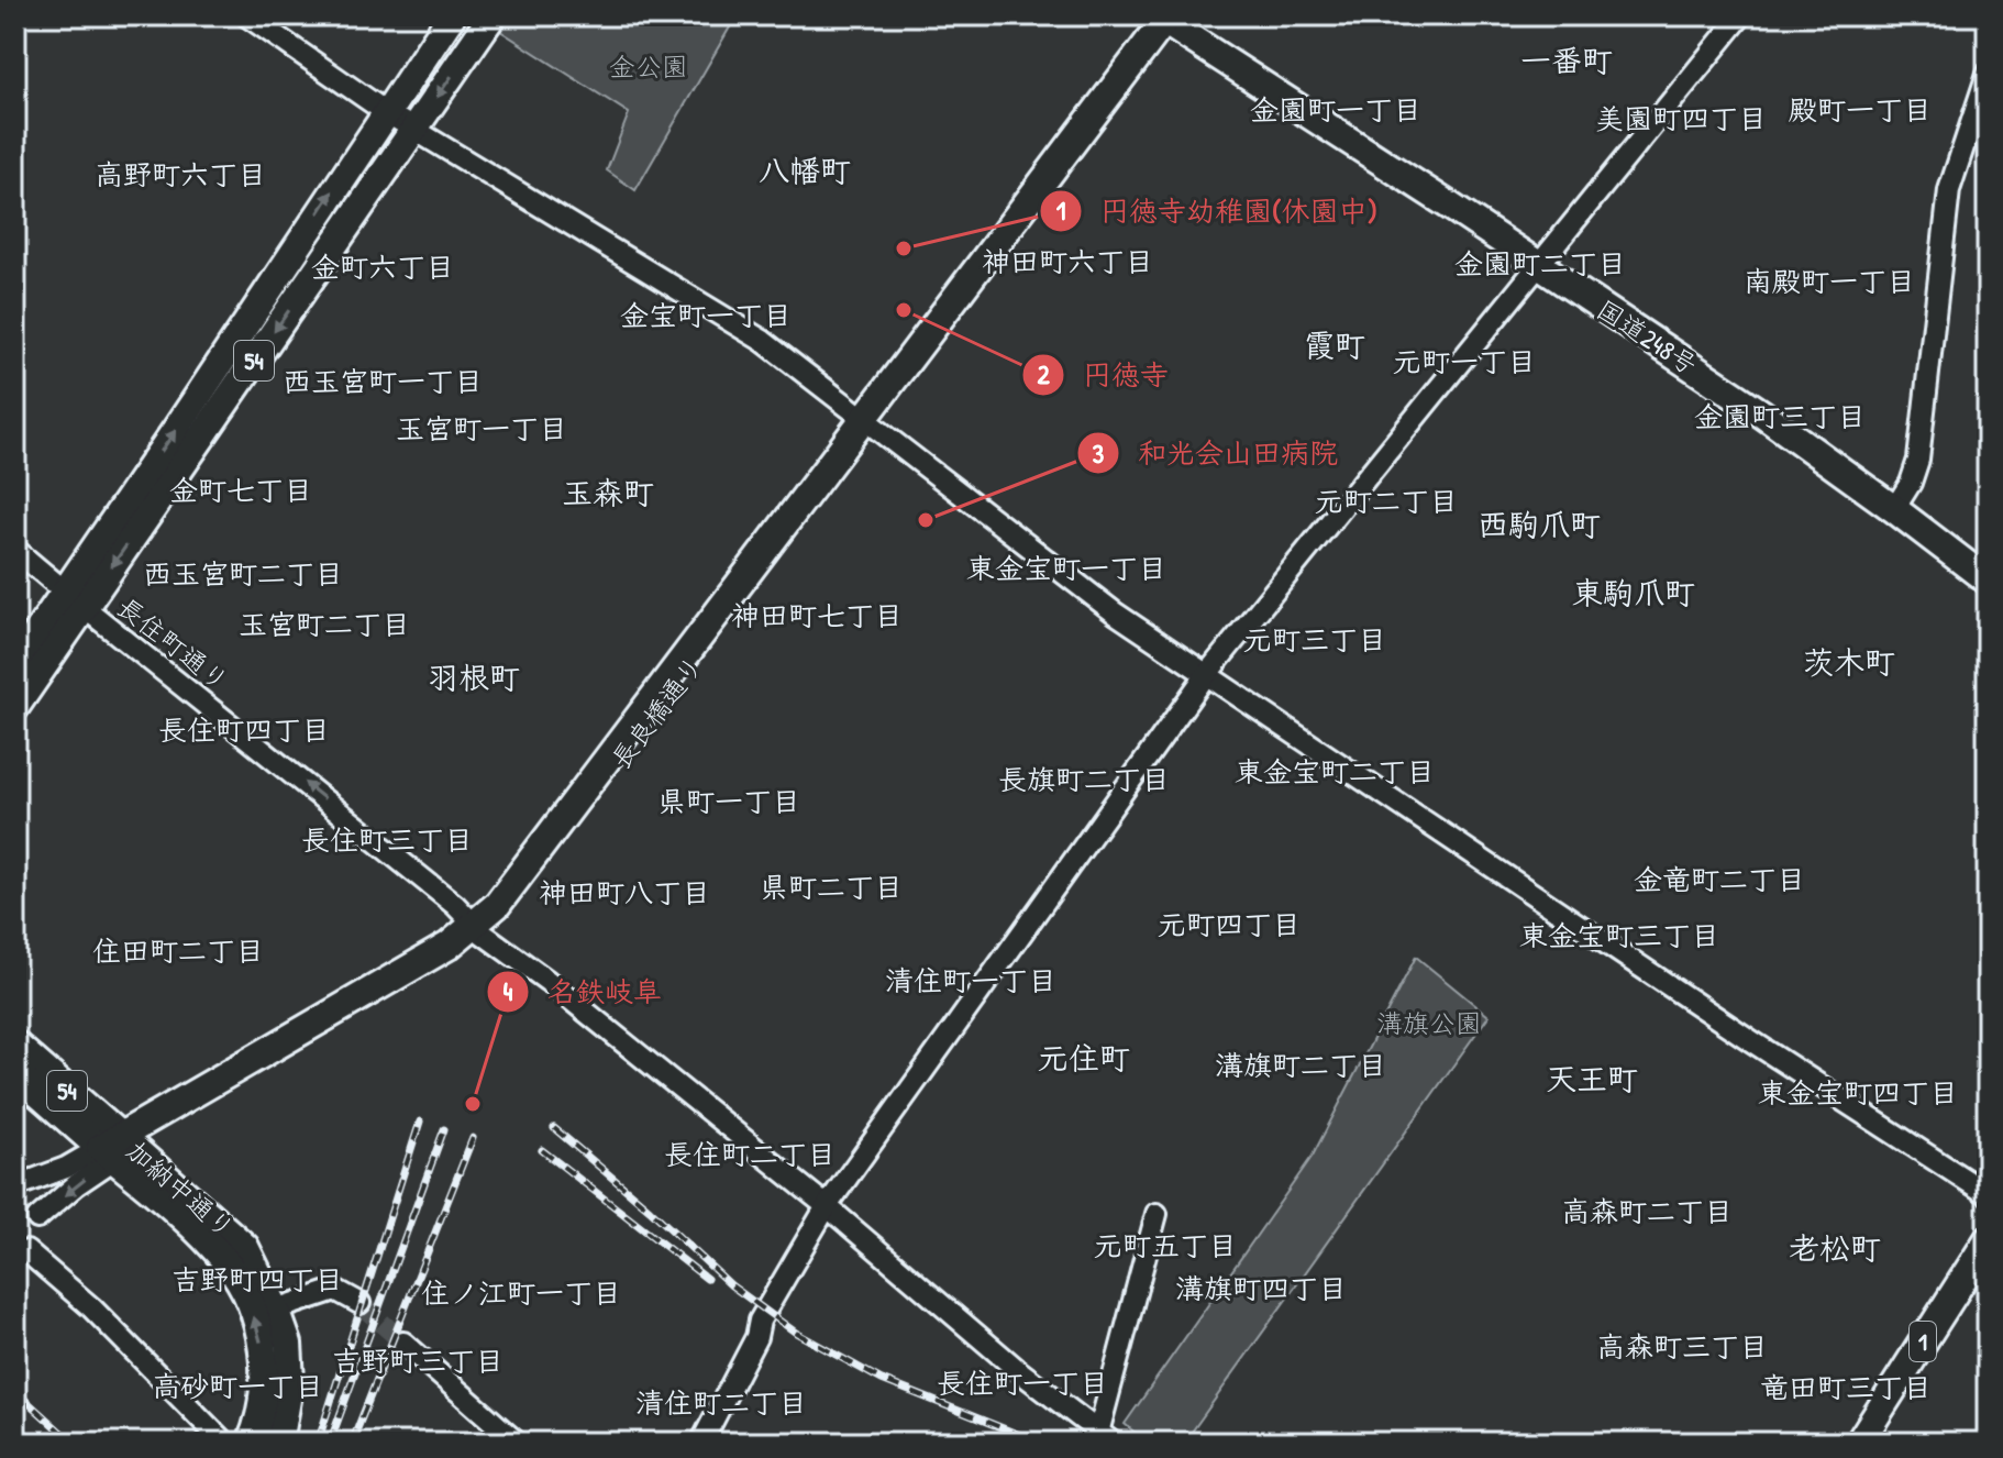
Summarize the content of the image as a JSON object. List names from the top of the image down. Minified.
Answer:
{"streets":{"main road":["国道248号","54","長良橋通り","加納中通り","1"],"street":["長住町通り"]},"crossings":[["国道248号","長良橋通り"],["54","長住町通り"],["54","長良橋通り"],["54","加納中通り"],["長住町通り","長良橋通り"],["長良橋通り","加納中通り"]],"one_way":["長住町通り"],"districts":["一番町","金園町一丁目","殿町一丁目","美園町四丁目","八幡町","高野町六丁目","神田町六丁目","金園町二丁目","金町六丁目","南殿町一丁目","金宝町一丁目","霞町","元町一丁目","西玉宮町一丁目","金園町三丁目","玉宮町一丁目","金町七丁目","玉森町","元町二丁目","西駒爪町","東金宝町一丁目","西玉宮町二丁目","東駒爪町","神田町七丁目","玉宮町二丁目","元町三丁目","茨木町","羽根町","長住町四丁目","東金宝町二丁目","長旗町二丁目","県町一丁目","長住町三丁目","金竜町二丁目","県町二丁目","神田町八丁目","元町四丁目","東金宝町三丁目","住田町二丁目","清住町一丁目","元住町","溝旗町二丁目","天王町","東金宝町四丁目","長住町二丁目","高森町二丁目","元町五丁目","老松町","吉野町四丁目","溝旗町四丁目","住ノ江町一丁目","高森町三丁目","吉野町三丁目","長住町一丁目","高砂町一丁目","竜田町三丁目","清住町二丁目"],"parks":["金公園","溝旗公園"],"places":["円徳寺幼稚園(休園中)","円徳寺","和光会山田病院","名鉄岐阜"]}
